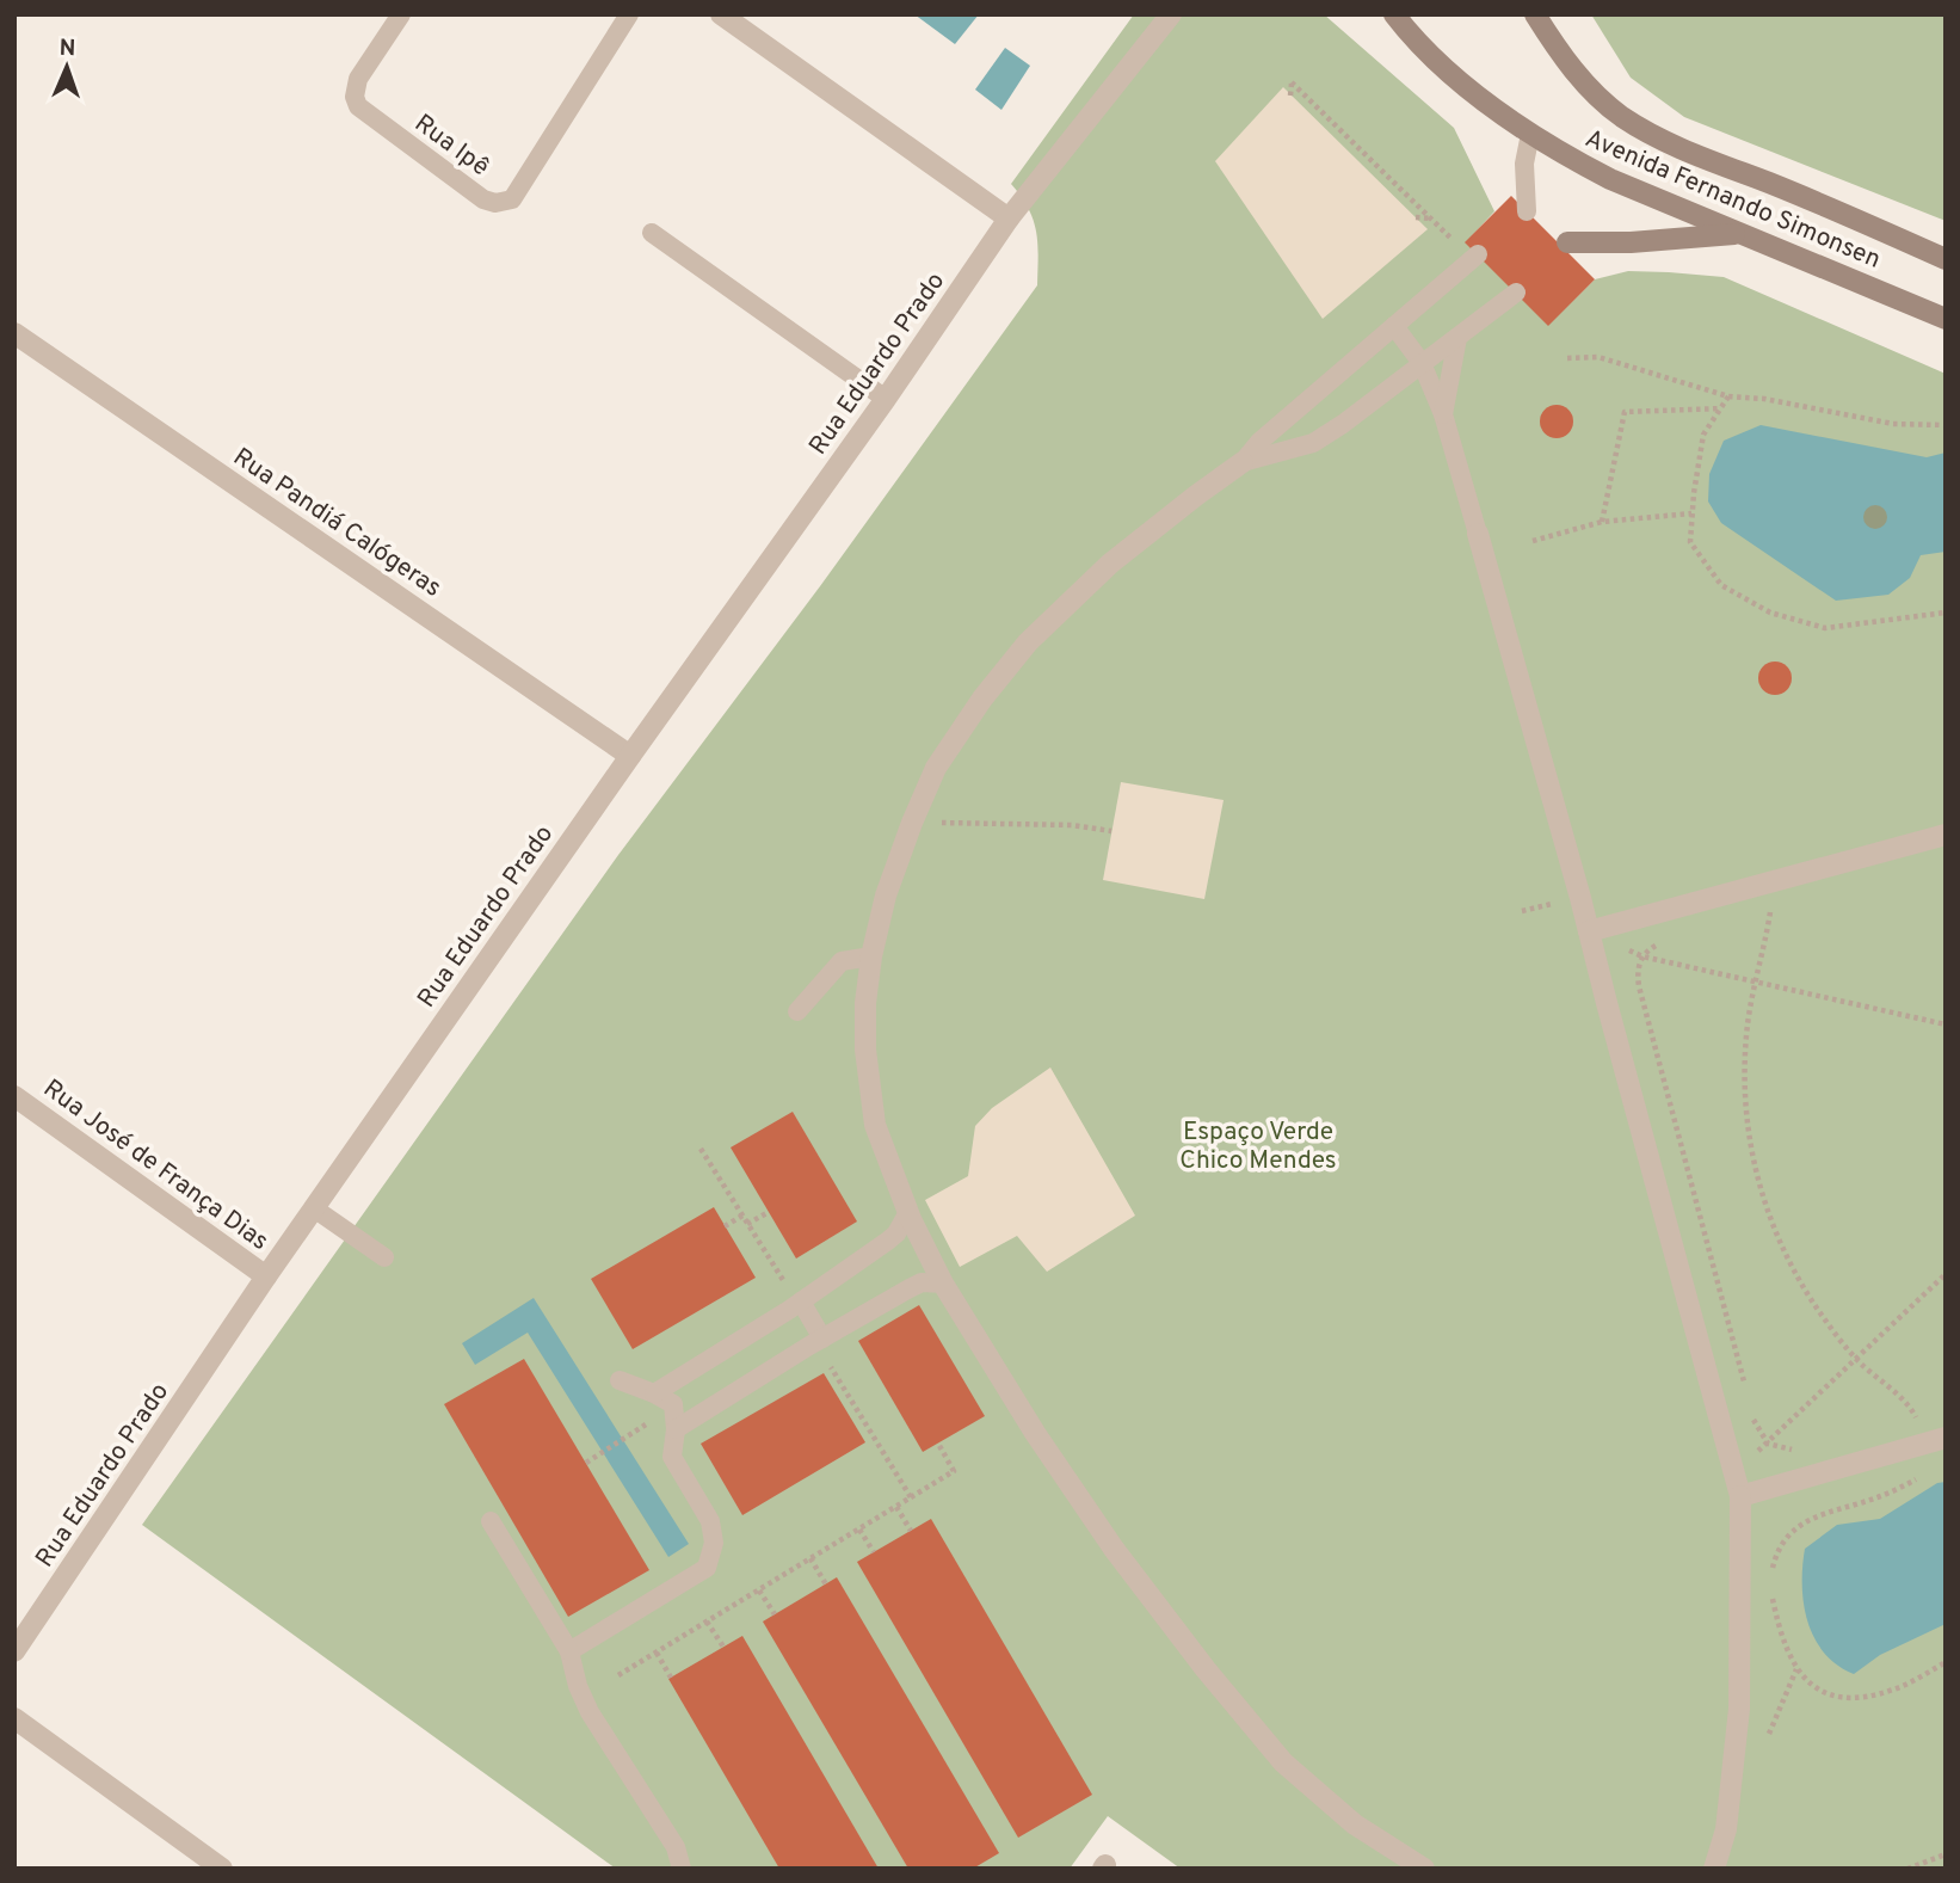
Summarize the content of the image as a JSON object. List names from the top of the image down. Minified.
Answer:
{"streets":{"main road":["Avenida Fernando Simonsen"],"street":["Rua Eduardo Prado","Rua Pandiá Calógeras","Rua José de França Dias"],"lane":["Rua Ipê"]},"crossings":[["Rua Eduardo Prado","Rua Pandiá Calógeras"],["Rua Eduardo Prado","Rua José de França Dias"]],"parks":["Espaço Verde Chico Mendes"],"north":"top"}
